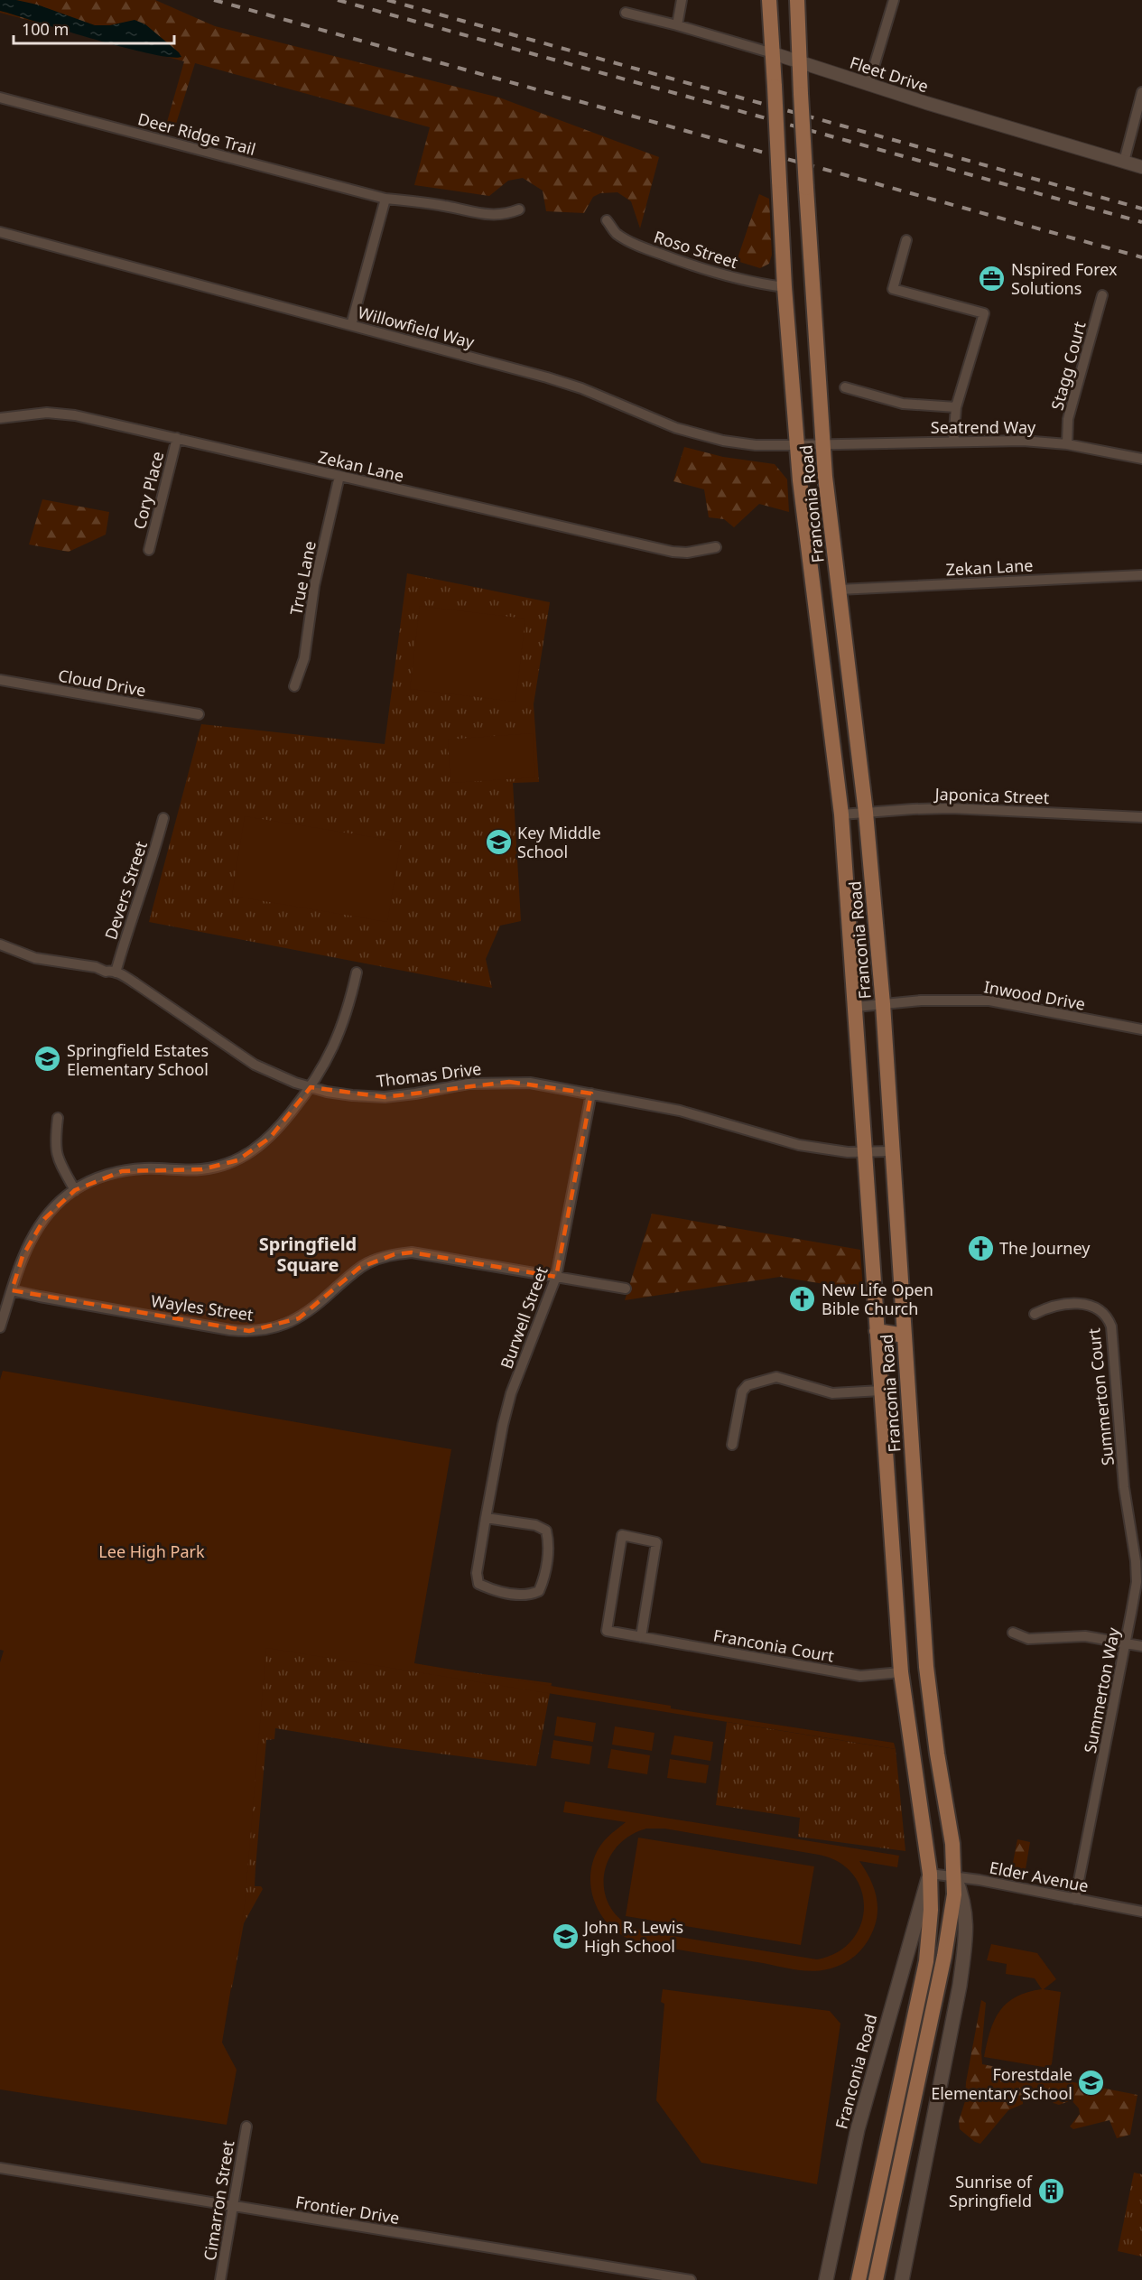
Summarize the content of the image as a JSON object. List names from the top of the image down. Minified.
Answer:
{"streets":{"main road":["Franconia Road"],"street":["Fleet Drive","Deer Ridge Trail","Roso Street","Willowfield Way","Stagg Court","Seatrend Way","Zekan Lane","Cory Place","True Lane","Cloud Drive","Japonica Street","Devers Street","Inwood Drive","Thomas Drive","Wayles Street","Burwell Street","Summerton Court","Franconia Court","Summerton Way","Elder Avenue","Cimarron Street","Frontier Drive"]},"crossings":[["Fleet Drive","Franconia Road"],["Roso Street","Franconia Road"],["Willowfield Way","Seatrend Way"],["Willowfield Way","Franconia Road"],["Stagg Court","Seatrend Way"],["Seatrend Way","Franconia Road"],["Zekan Lane","Cory Place"],["Zekan Lane","Franconia Road"],["Zekan Lane","True Lane"],["Franconia Road","Japonica Street"],["Franconia Road","Inwood Drive"],["Franconia Road","Thomas Drive"],["Franconia Road","Franconia Court"],["Franconia Road","Elder Avenue"],["Devers Street","Thomas Drive"],["Thomas Drive","Burwell Street"],["Wayles Street","Burwell Street"],["Summerton Court","Summerton Way"],["Summerton Way","Elder Avenue"],["Cimarron Street","Frontier Drive"]],"districts":["Springfield Square"],"parks":["Lee High Park"],"places":{"office":["Nspired Forex Solutions"],"school or university":["Key Middle School","Springfield Estates Elementary School","John R. Lewis High School","Forestdale Elementary School"],"church":["The Journey","New Life Open Bible Church"],"building":["Sunrise of Springfield"]},"scale_bar":"100 m"}
